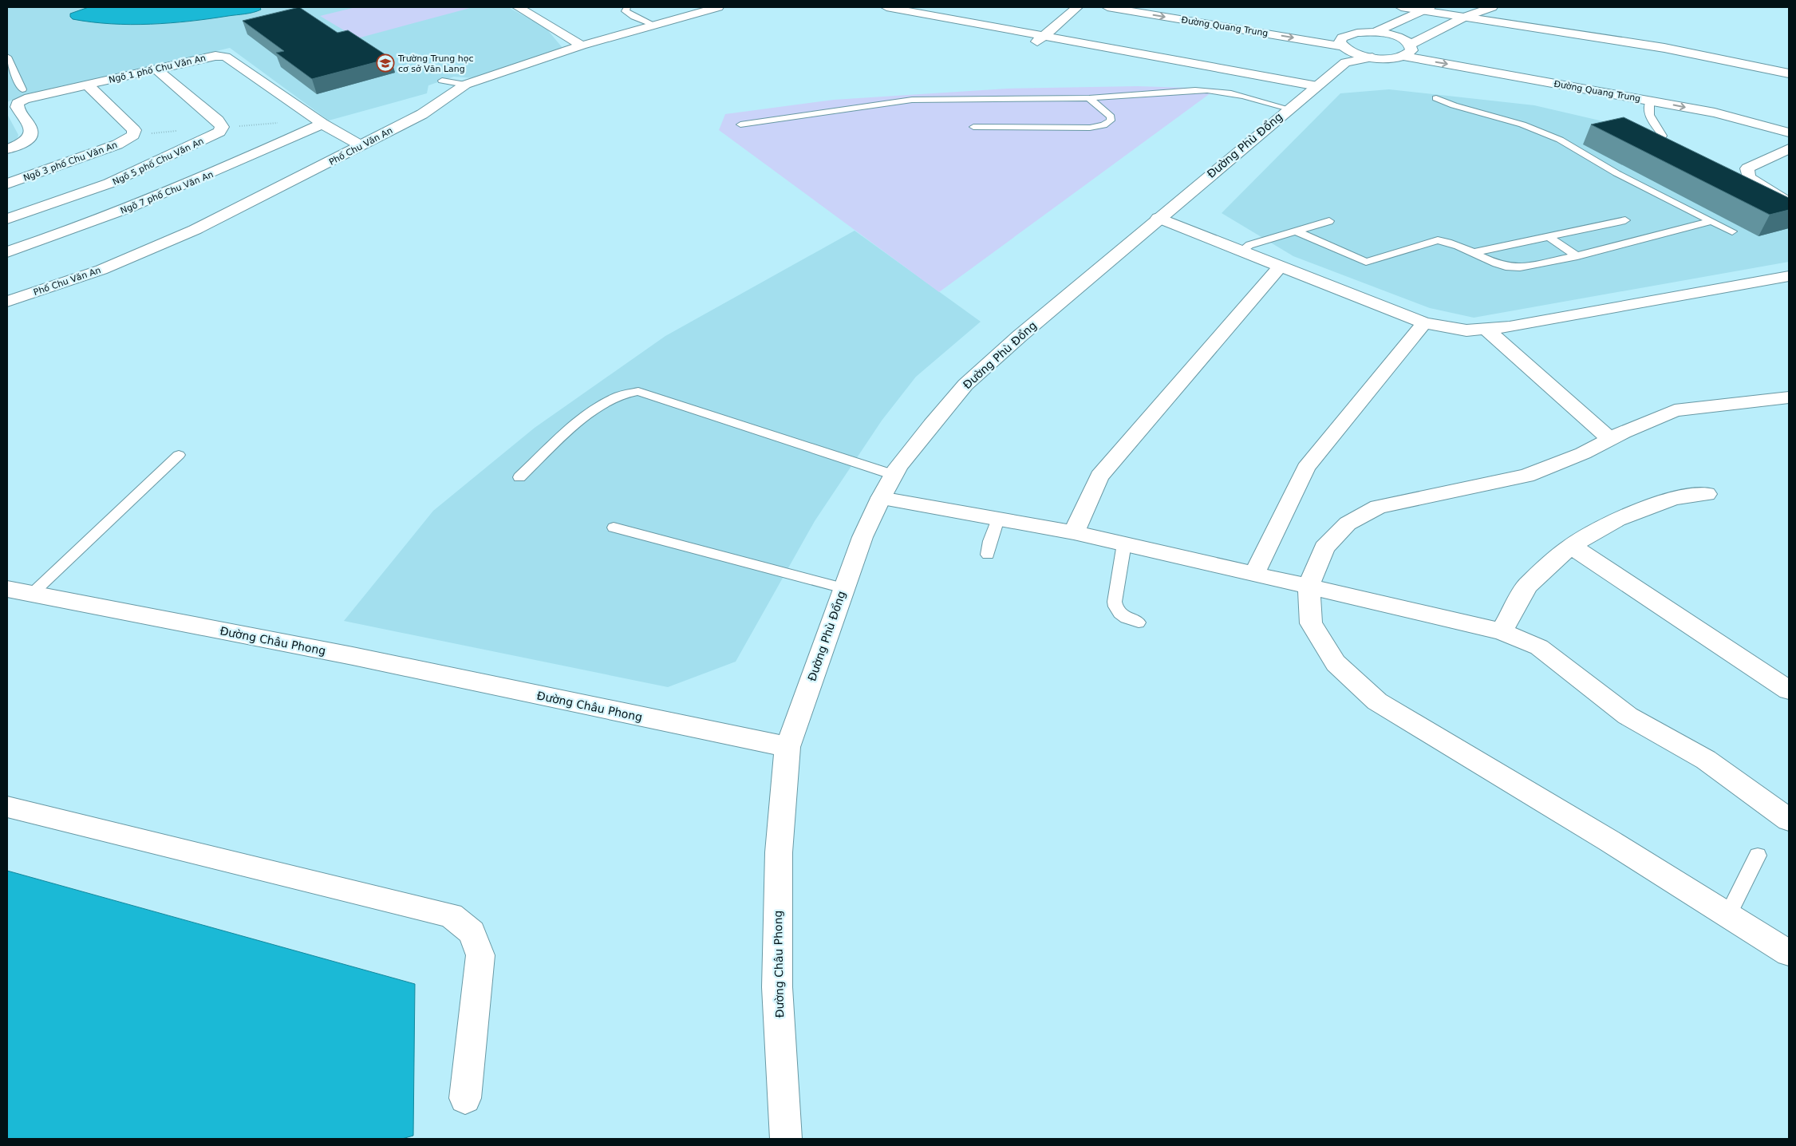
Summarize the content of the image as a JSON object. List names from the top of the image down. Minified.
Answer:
{"streets":{"street":["Đường Quang Trung","Ngõ 1 phố Chu Văn An","Đường Phù Đổng","Phố Chu Văn An","Ngõ 3 phố Chu Văn An","Ngõ 5 phố Chu Văn An","Ngõ 7 phố Chu Văn An","Đường Châu Phong"]},"crossings":[["Đường Quang Trung","Đường Phù Đổng"],["Ngõ 1 phố Chu Văn An","Phố Chu Văn An"],["Ngõ 1 phố Chu Văn An","Ngõ 3 phố Chu Văn An"],["Ngõ 1 phố Chu Văn An","Ngõ 5 phố Chu Văn An"],["Ngõ 1 phố Chu Văn An","Ngõ 7 phố Chu Văn An"],["Đường Phù Đổng","Đường Châu Phong"]],"places":{"school or university":["Trường Trung học cơ sở Văn Lang"]}}
